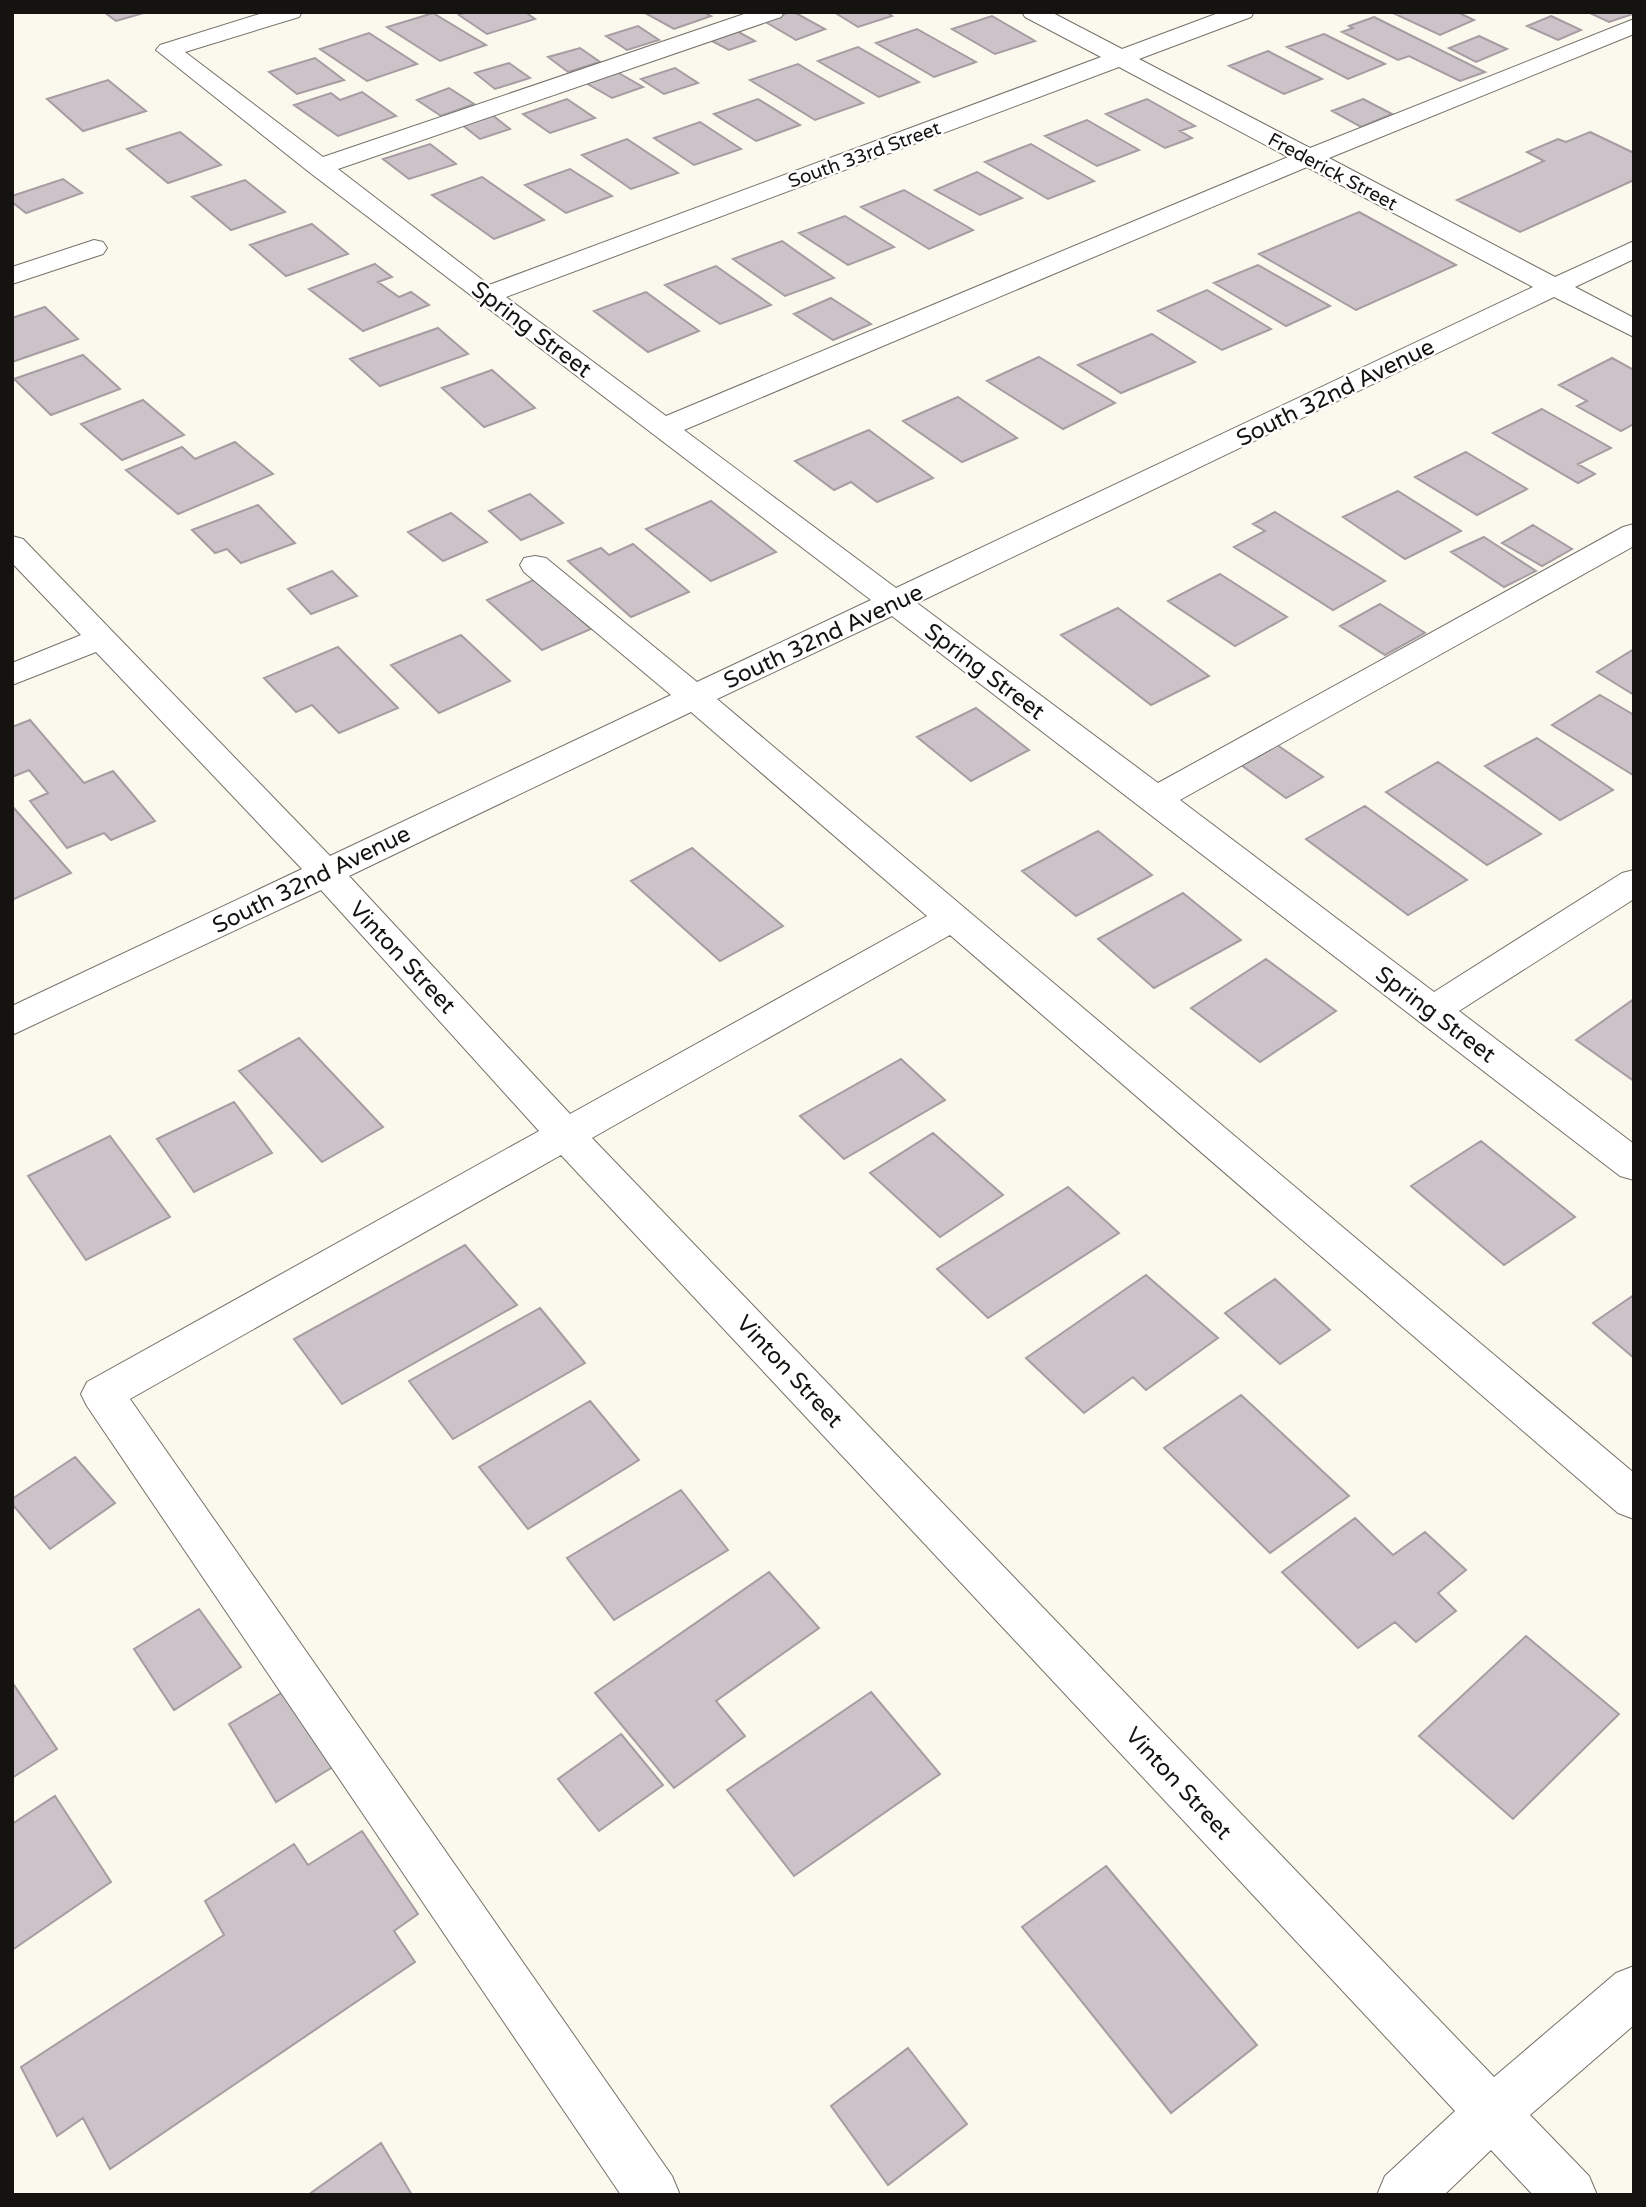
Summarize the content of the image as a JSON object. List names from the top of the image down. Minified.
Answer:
{"streets":{"street":["South 33rd Street","Frederick Street","Spring Street","South 32nd Avenue","Vinton Street"]},"crossings":[["South 33rd Street","Frederick Street"],["South 33rd Street","Spring Street"],["Frederick Street","South 32nd Avenue"],["Spring Street","South 32nd Avenue"],["South 32nd Avenue","Vinton Street"]]}
